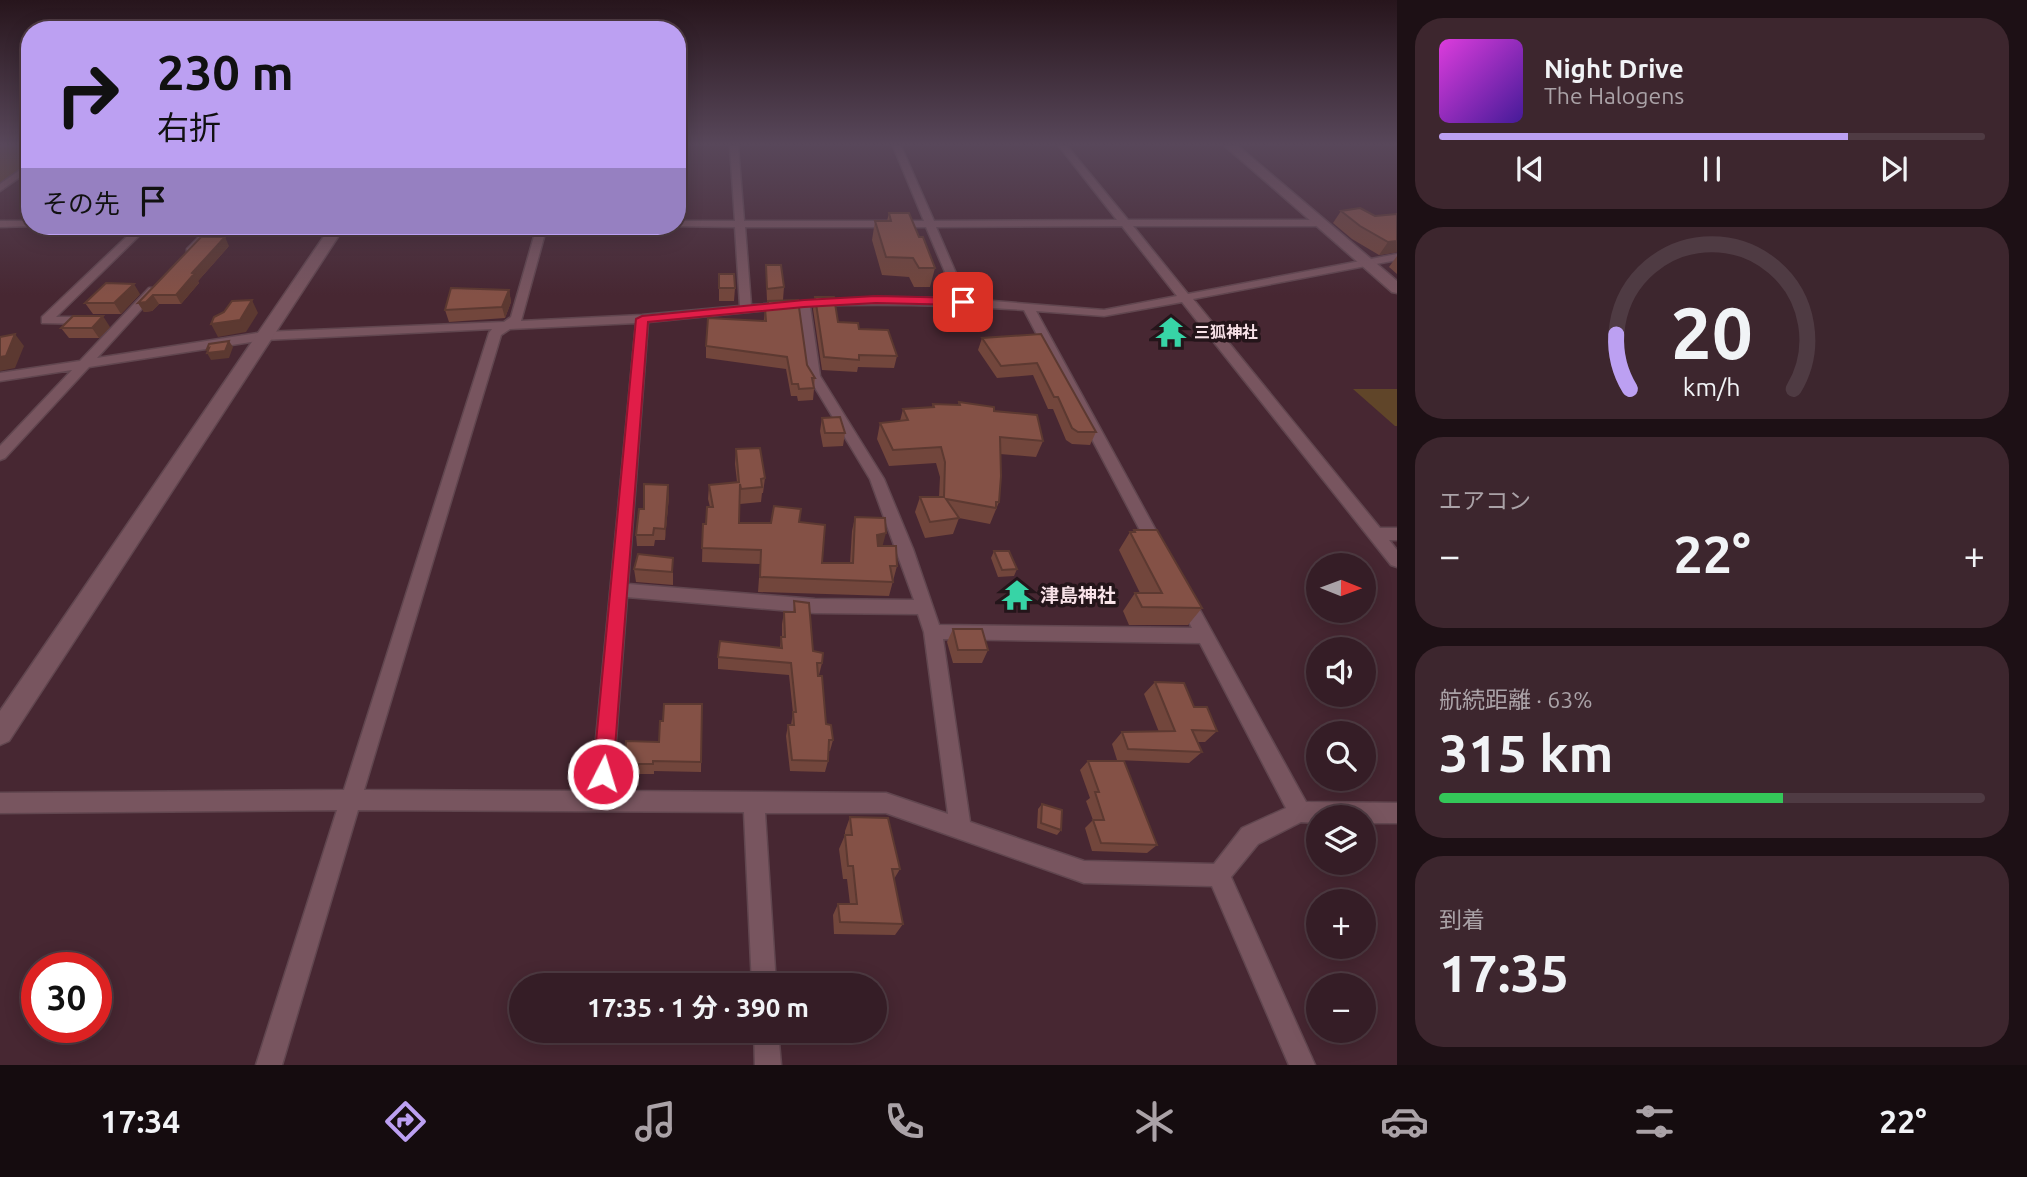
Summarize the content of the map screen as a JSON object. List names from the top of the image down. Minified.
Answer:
{"places":{"temple":["三狐神社","津島神社"]},"north":"right","page":{"turn":["230 m","右折"],"song":["Night Drive","The Halogens"],"then":"その先","tile":["エアコン",["航続距離 · 63%","315 km"],["到着","17:35"]],"heat":["−","22°","+"],"map_buttons":["+","−"],"limit":"30","trip":"17:35 · 1 分 · 390 m","tabs":["17:34","22°"],"gauge":["20","km/h"]}}
